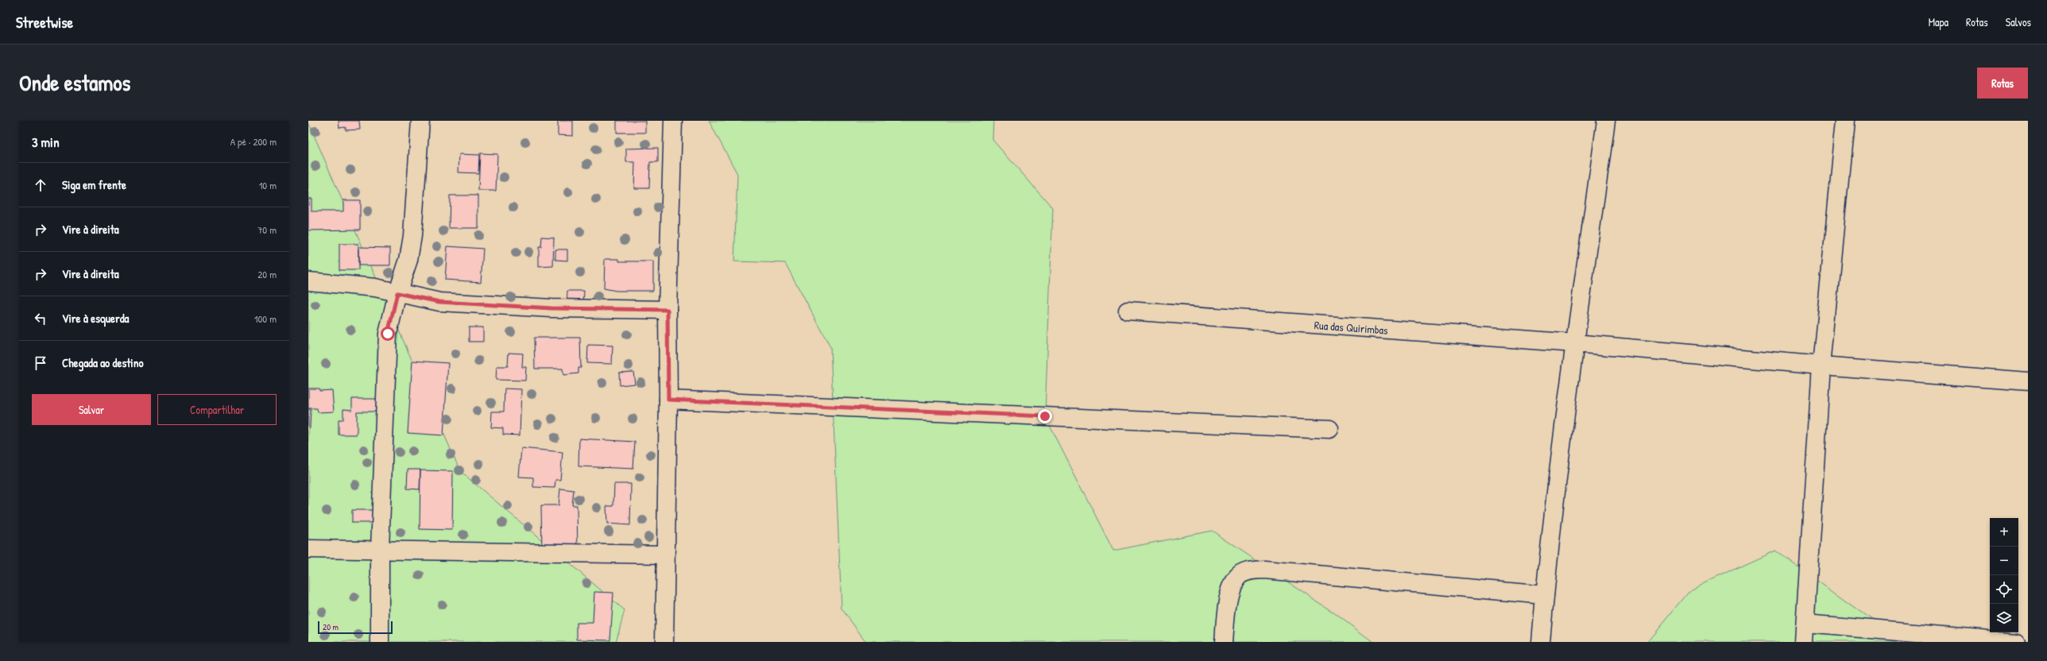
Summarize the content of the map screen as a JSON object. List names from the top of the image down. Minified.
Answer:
{"streets":{"street":["Rua das Quirimbas"]},"scale_bar":"20 m","page":{"header":"Streetwise","nav":["Mapa","Rotas","Salvos"],"title":"Onde estamos","buttons":["Rotas",["Salvar","Compartilhar"]],"heading":["3 min","A pé · 200 m"],"list":[["Siga em frente","10 m"],["Vire à direita","70 m"],["Vire à direita","20 m"],["Vire à esquerda","100 m"],"Chegada ao destino"],"map_buttons":["+","−"],"scale":"20 m"}}
